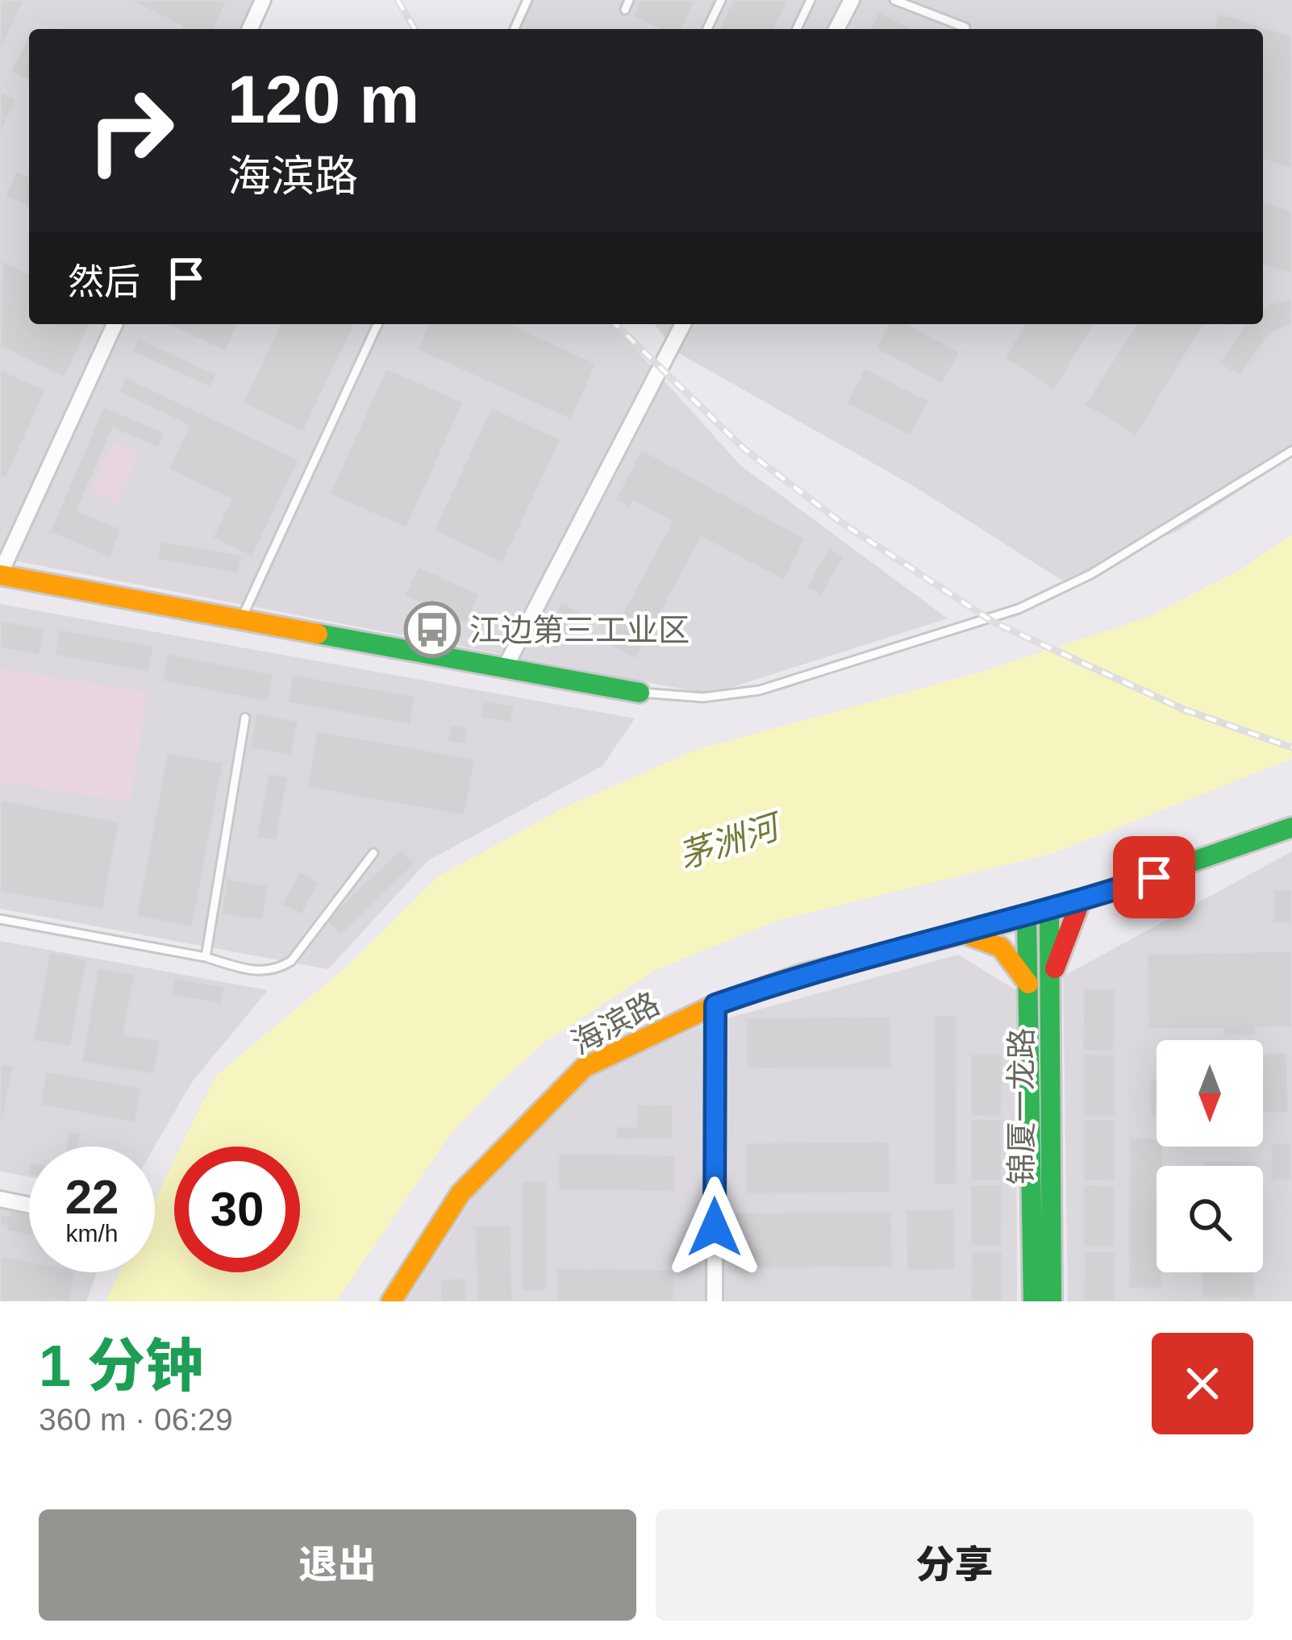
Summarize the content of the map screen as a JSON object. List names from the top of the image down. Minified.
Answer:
{"streets":{"street":["海滨路","锦厦一龙路"]},"crossings":[["海滨路","锦厦一龙路"]],"water":["茅洲河"],"places":{"bus stop":["江边第三工业区"]},"north":"bottom","page":{"turn":["120 m","海滨路"],"then":"然后","speed":"22 km/h","limit":"30","heading":["1 分钟","360 m · 06:29"],"buttons":["退出","分享"]}}
